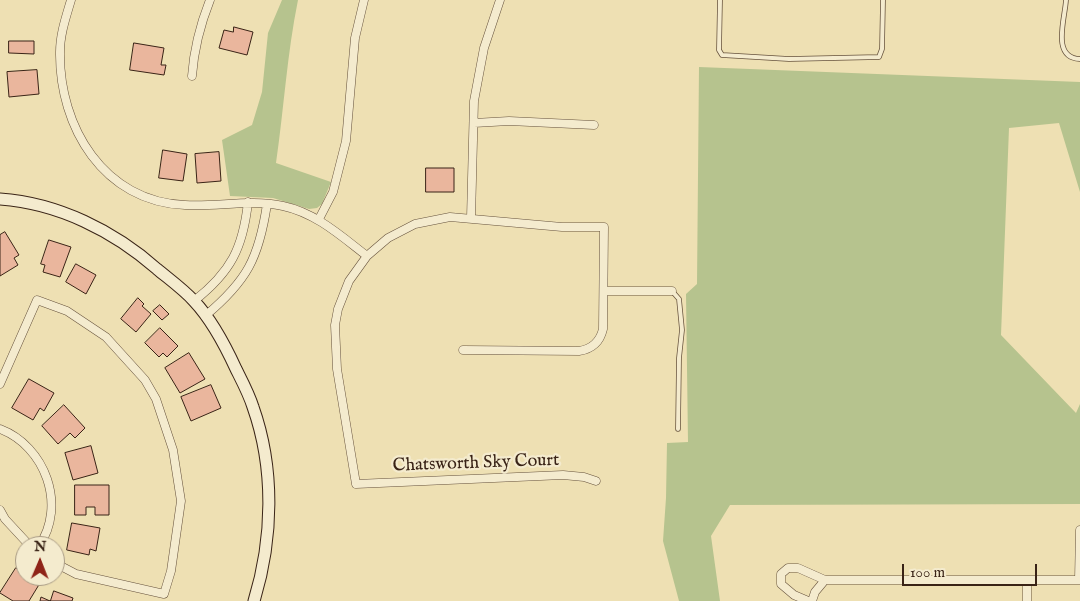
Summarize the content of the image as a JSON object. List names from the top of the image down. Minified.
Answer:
{"streets":{"street":["Chatsworth Sky Court"]},"scale_bar":"100 m","north":"top"}
